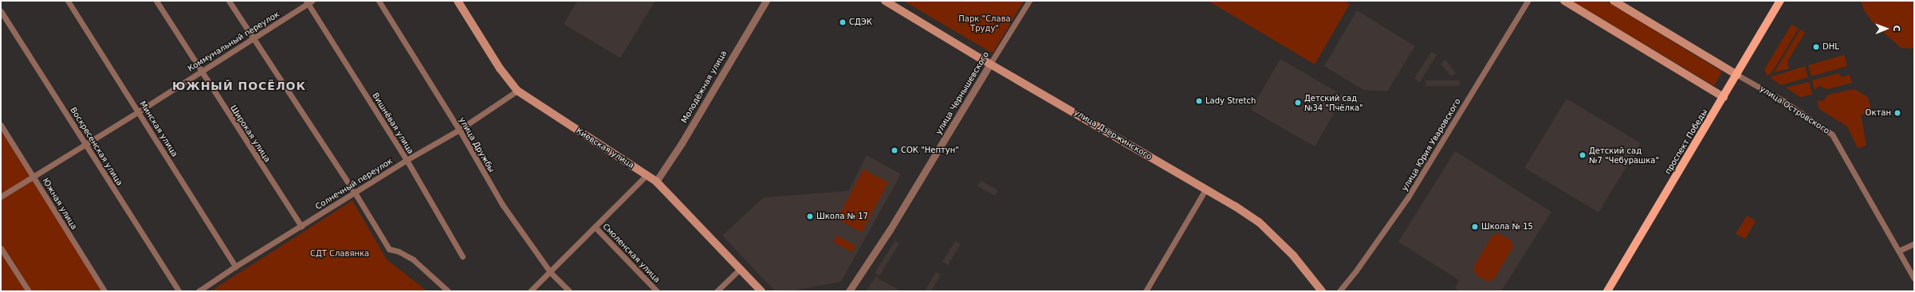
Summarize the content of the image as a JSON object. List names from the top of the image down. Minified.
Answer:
{"streets":{"main road":["улица Островского","улица Дзержинского","проспект Победы","Киевская улица"],"street":["Коммунальный переулок","Молодёжная улица","улица Чернышевского","Вишнёвая улица","Минская улица","Широкая улица","улица Дружбы","улица Юрия Уваровского","Воскресенская улица","Солнечный переулок","Южная улица","Смоленская улица"]},"crossings":[["Коммунальный переулок","Вишнёвая улица"],["Коммунальный переулок","Минская улица"],["Коммунальный переулок","Широкая улица"],["Коммунальный переулок","Воскресенская улица"],["Коммунальный переулок","Южная улица"],["Молодёжная улица","Киевская улица"],["улица Чернышевского","улица Дзержинского"],["улица Островского","проспект Победы"],["Вишнёвая улица","Солнечный переулок"],["Минская улица","Солнечный переулок"],["Широкая улица","Солнечный переулок"],["улица Дружбы","Солнечный переулок"],["Киевская улица","Солнечный переулок"]],"districts":["ЮЖНЫЙ ПОСЁЛОК"],"parks":["Парк \"Слава Труду\"","СДТ Славянка"],"places":["СДЭК","DHL","Lady Stretch","Детский сад №34 \"Пчёлка\"","Октан","СОК \"Нептун\"","Детский сад №7 \"Чебурашка\"","Школа № 17","Школа № 15"],"north":"right"}
